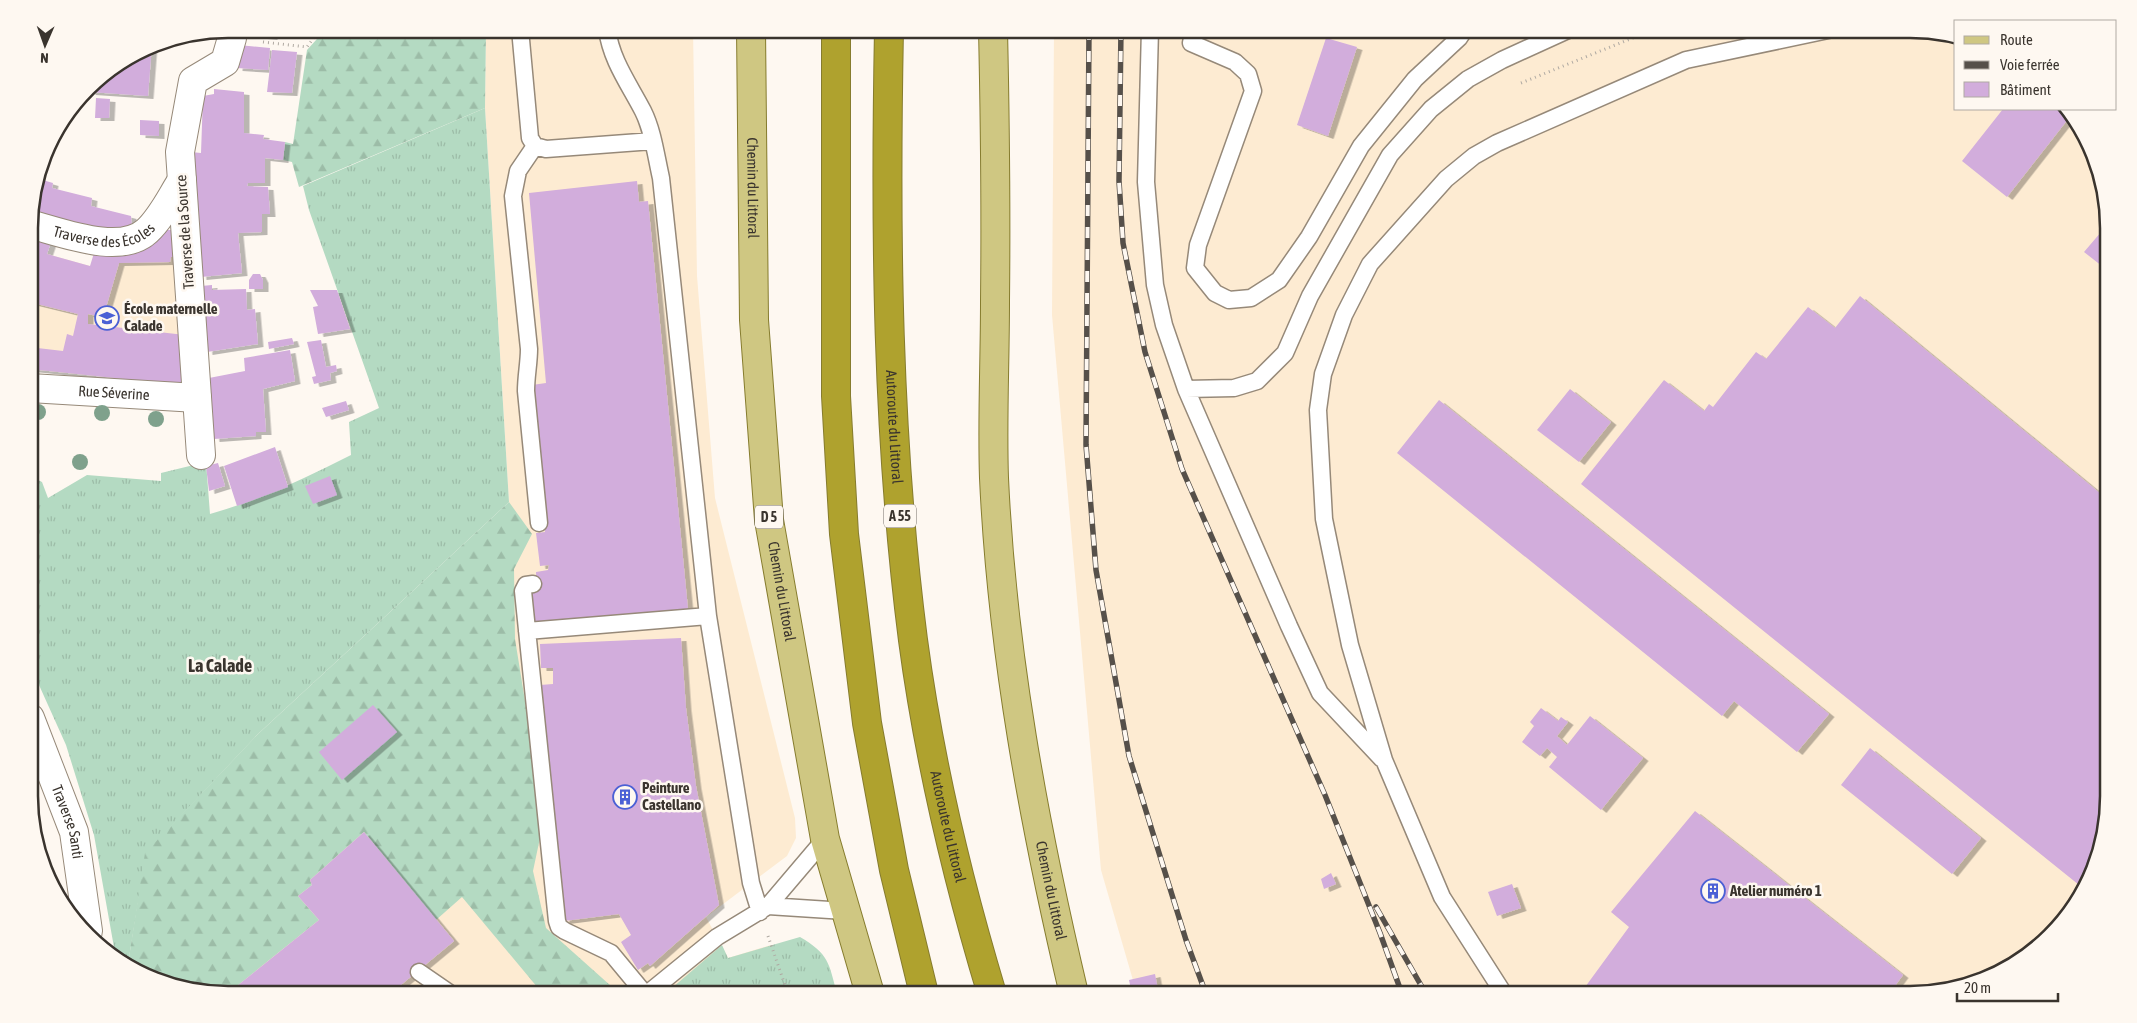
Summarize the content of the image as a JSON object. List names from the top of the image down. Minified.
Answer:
{"streets":{"highway":["Autoroute du Littoral","A 55"],"main road":["Chemin du Littoral","D 5"],"street":["Traverse des Écoles","Traverse de la Source","Rue Séverine","Traverse Santi"]},"crossings":[["Traverse des Écoles","Traverse de la Source"],["Traverse de la Source","Rue Séverine"]],"districts":["La Calade"],"places":{"school or university":["École maternelle Calade"],"building":["Peinture Castellano","Atelier numéro 1"]},"legend":["Route","Voie ferrée","Bâtiment"],"scale_bar":"20 m","north":"bottom"}
